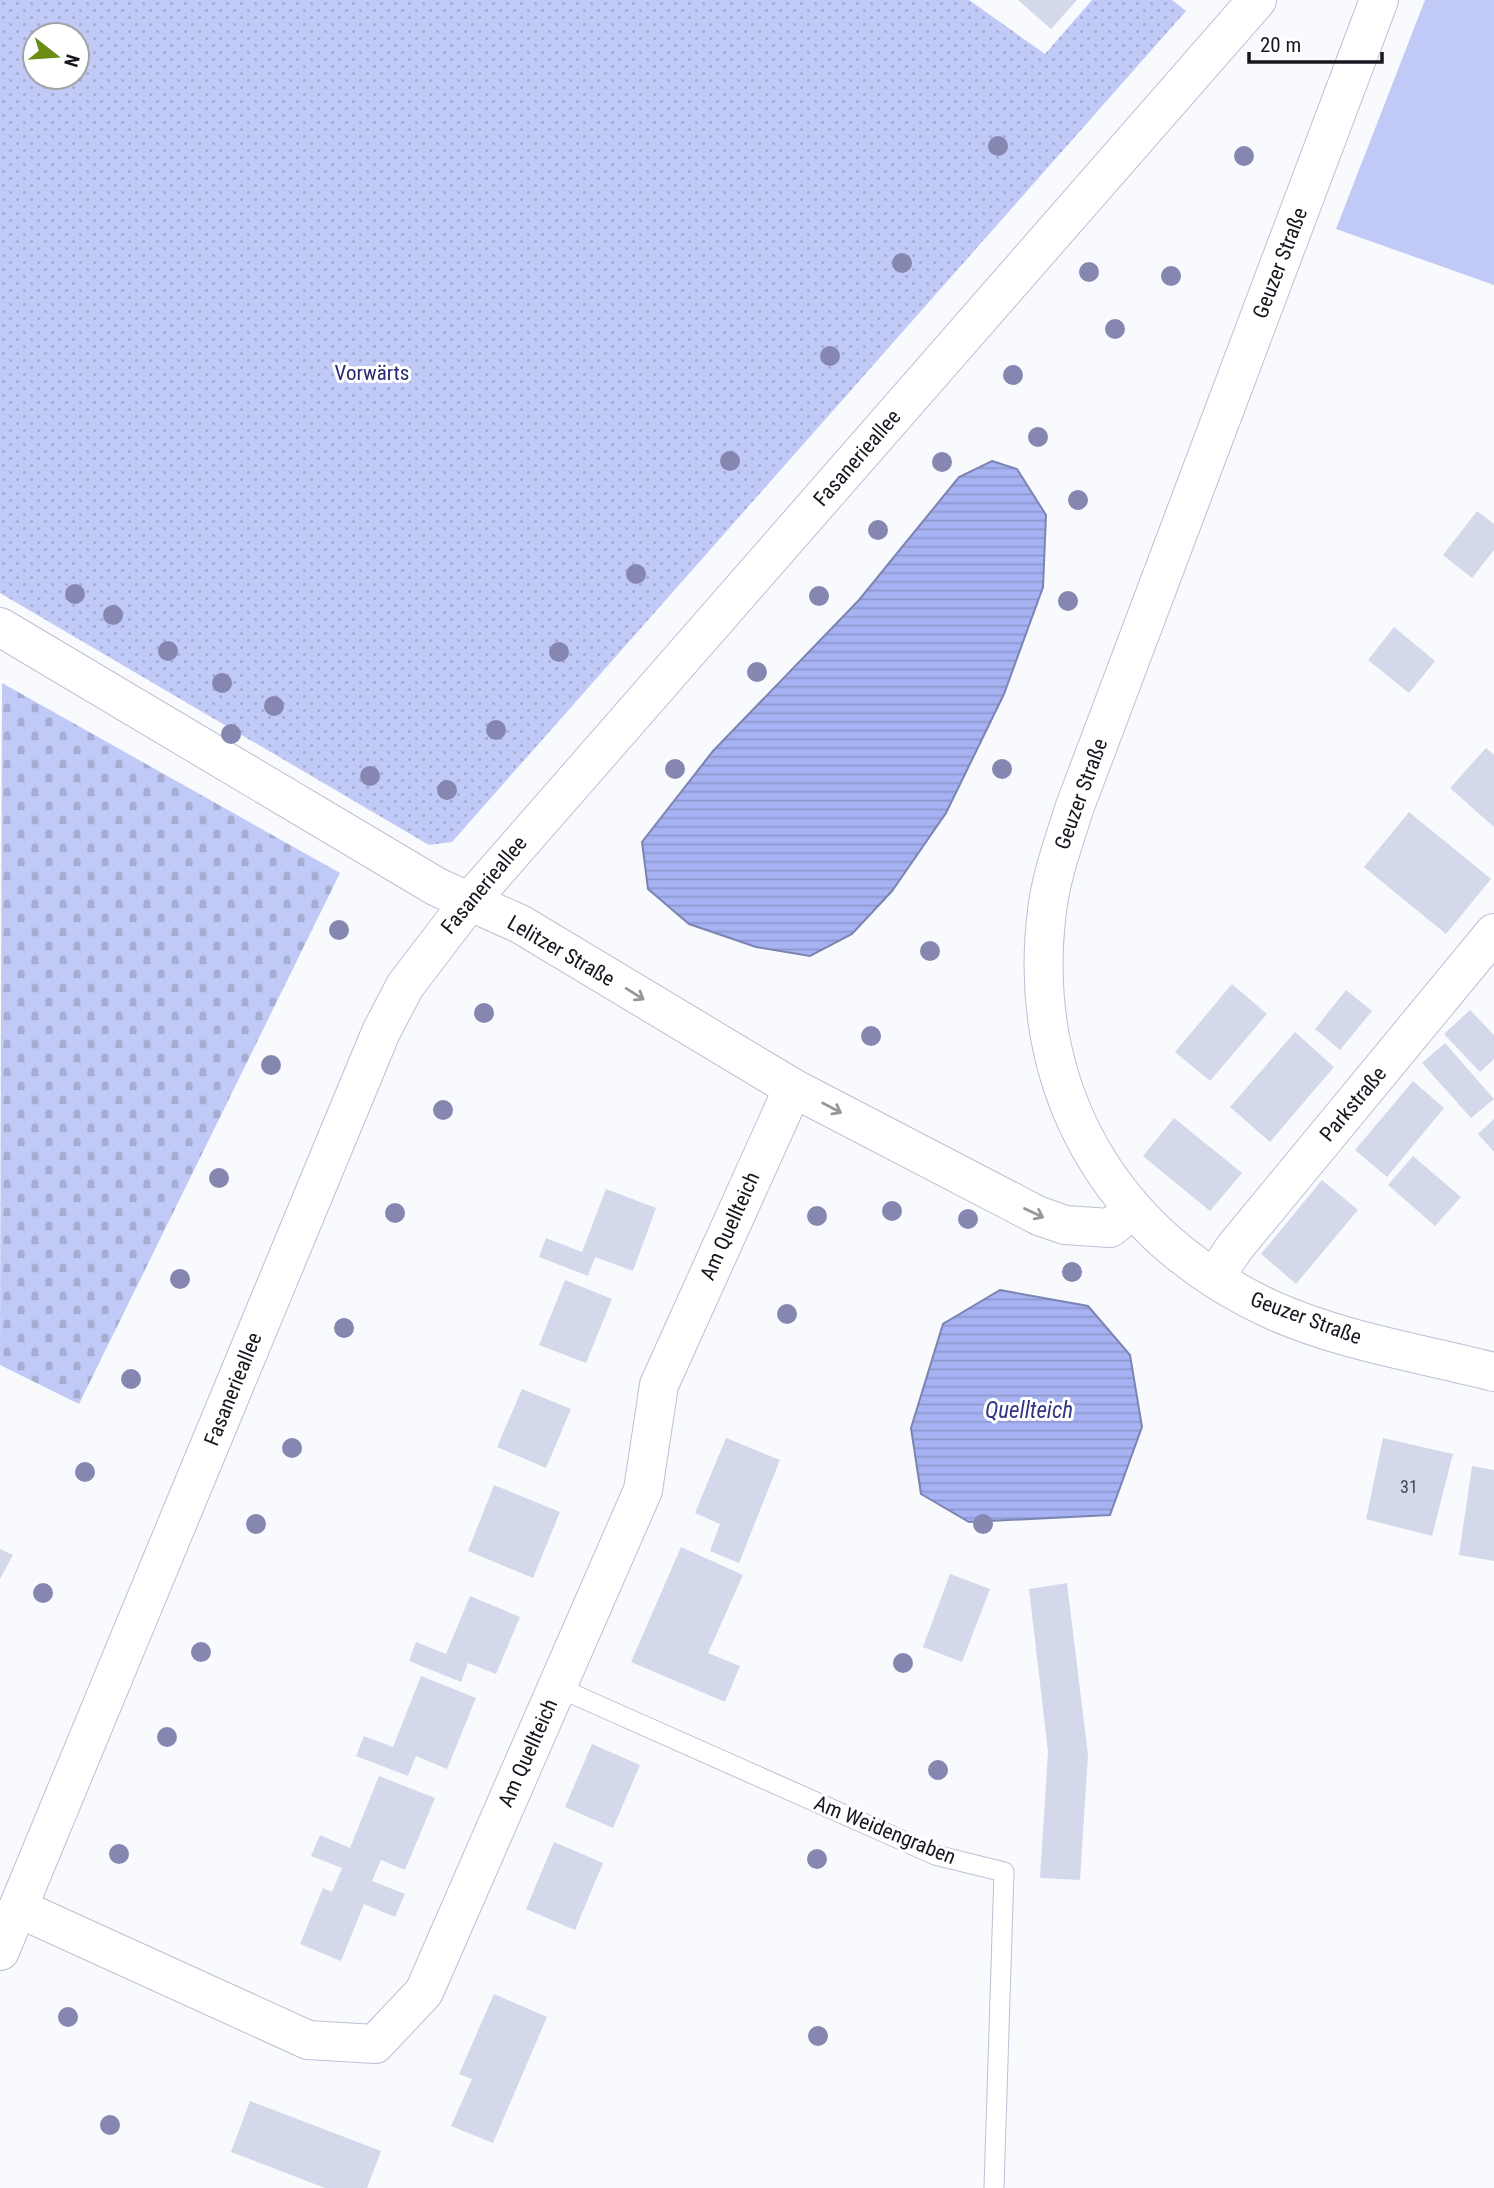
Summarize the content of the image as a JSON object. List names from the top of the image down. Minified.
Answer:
{"streets":{"street":["Geuzer Straße","Fasanerieallee","Lelitzer Straße","Parkstraße","Am Quellteich"],"lane":["Am Weidengraben"]},"crossings":[["Geuzer Straße","Lelitzer Straße"],["Geuzer Straße","Parkstraße"],["Fasanerieallee","Lelitzer Straße"],["Fasanerieallee","Am Quellteich"],["Lelitzer Straße","Am Quellteich"],["Am Quellteich","Am Weidengraben"]],"one_way":["Lelitzer Straße"],"water":["Quellteich"],"parks":["Vorwärts"],"house_numbers":["31"],"scale_bar":"20 m","north":"right"}
